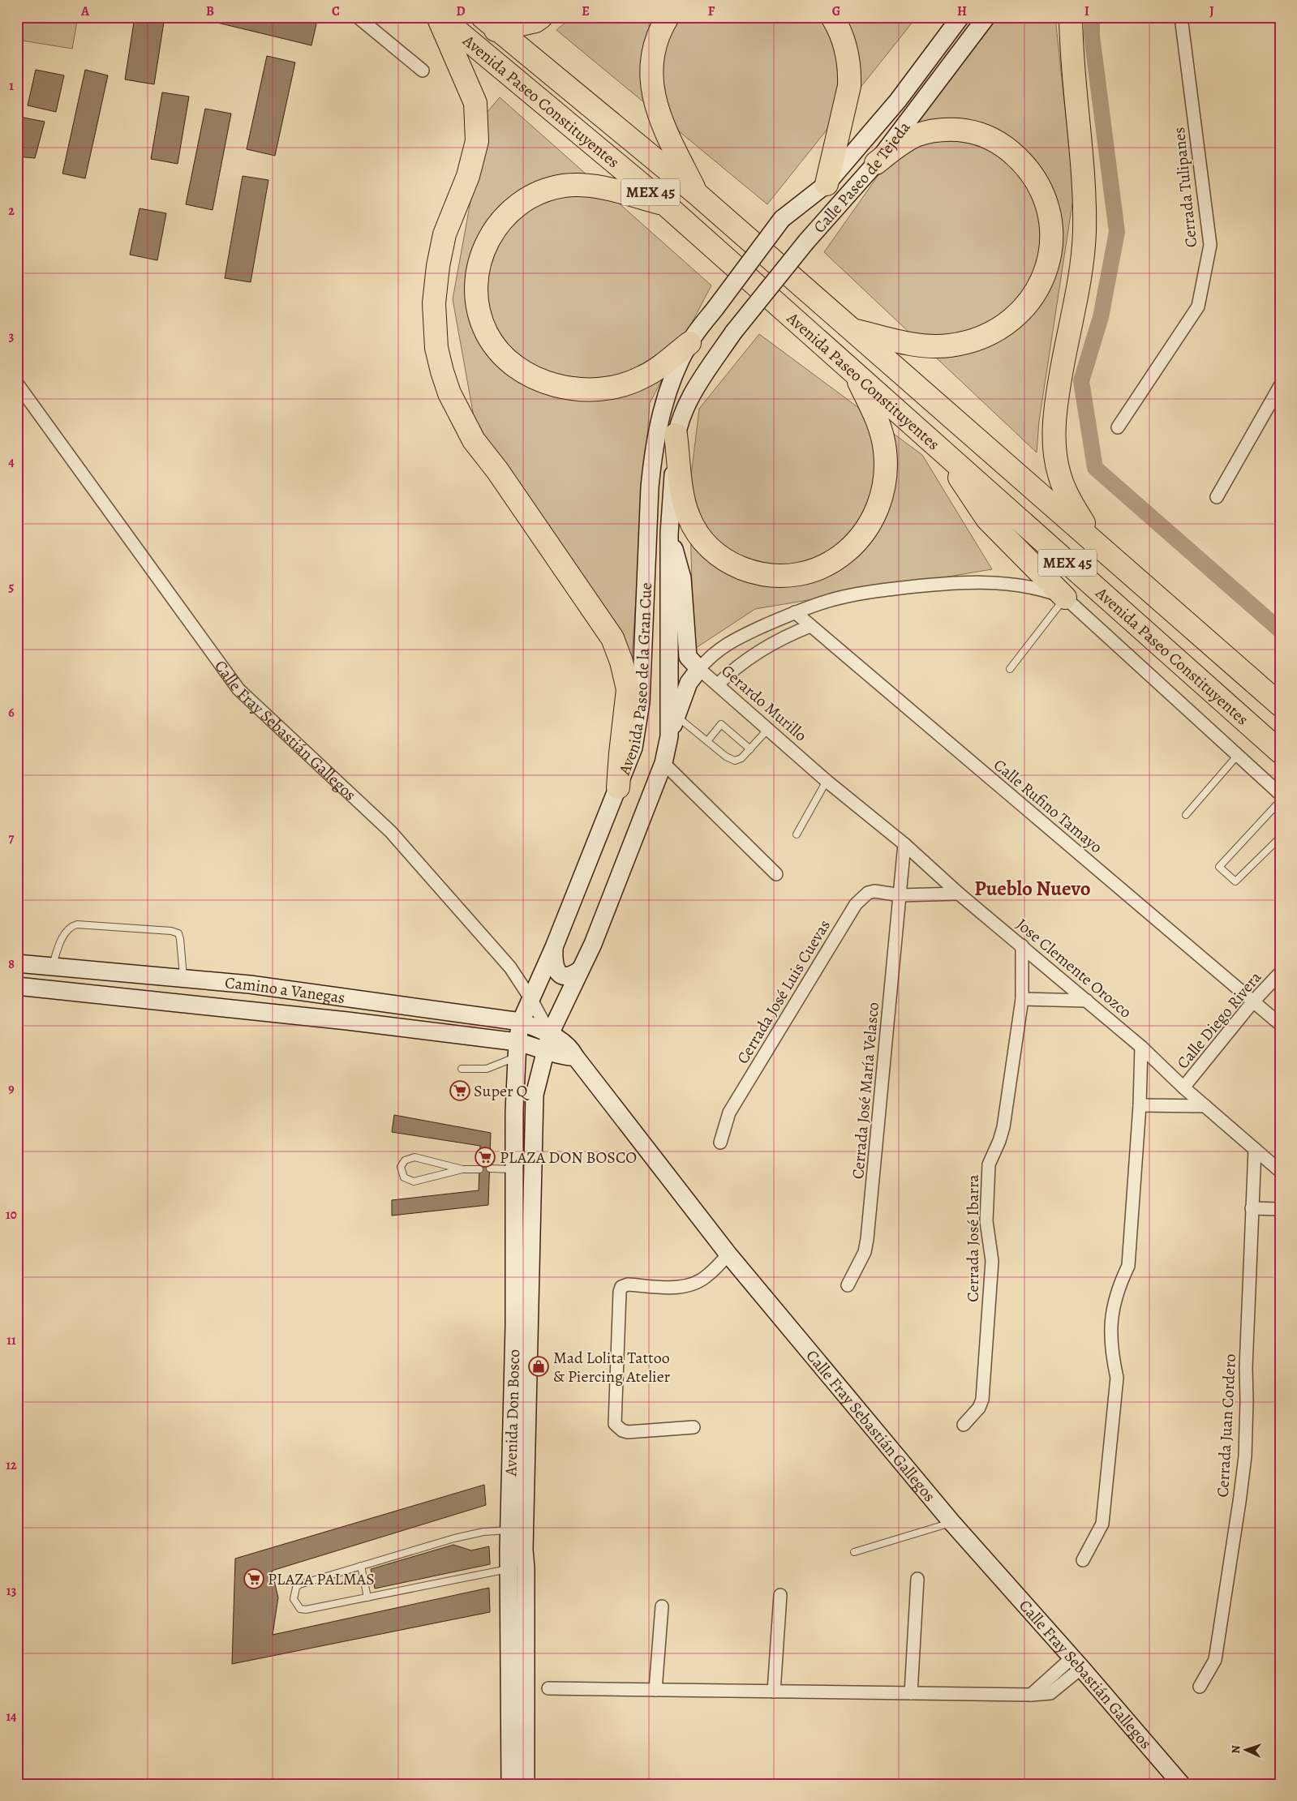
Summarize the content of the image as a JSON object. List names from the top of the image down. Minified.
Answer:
{"streets":{"highway":["Avenida Paseo Constituyentes","MEX 45"],"main road":["Calle Paseo de Tejeda","Avenida Paseo de la Gran Cue","Calle Fray Sebastián Gallegos","Camino a Vanegas","Avenida Don Bosco"],"street":["Cerrada Tulipanes","Gerardo Murillo","Calle Rufino Tamayo","Jose Clemente Orozco","Cerrada José Luis Cuevas","Calle Diego Rivera","Cerrada José María Velasco","Cerrada José Ibarra","Cerrada Juan Cordero"]},"crossings":[["Calle Paseo de Tejeda","Avenida Paseo de la Gran Cue"],["Avenida Paseo de la Gran Cue","Calle Fray Sebastián Gallegos"],["Avenida Paseo de la Gran Cue","Camino a Vanegas"],["Avenida Paseo de la Gran Cue","Avenida Don Bosco"],["Gerardo Murillo","Jose Clemente Orozco"],["Calle Fray Sebastián Gallegos","Camino a Vanegas"],["Calle Fray Sebastián Gallegos","Avenida Don Bosco"],["Calle Rufino Tamayo","Calle Diego Rivera"],["Jose Clemente Orozco","Calle Diego Rivera"],["Jose Clemente Orozco","Cerrada José María Velasco"],["Jose Clemente Orozco","Cerrada José Ibarra"],["Jose Clemente Orozco","Cerrada Juan Cordero"],["Camino a Vanegas","Avenida Don Bosco"],["Cerrada José Luis Cuevas","Cerrada José María Velasco"]],"districts":["Pueblo Nuevo"],"places":{"supermarket":["Super Q","PLAZA DON BOSCO","PLAZA PALMAS"],"shop":["Mad Lolita Tattoo & Piercing Atelier"]},"north":"left","grid":{"columns":["A","B","C","D","E","F","G","H","I","J"],"rows":["1","2","3","4","5","6","7","8","9","10","11","12","13","14"]}}
